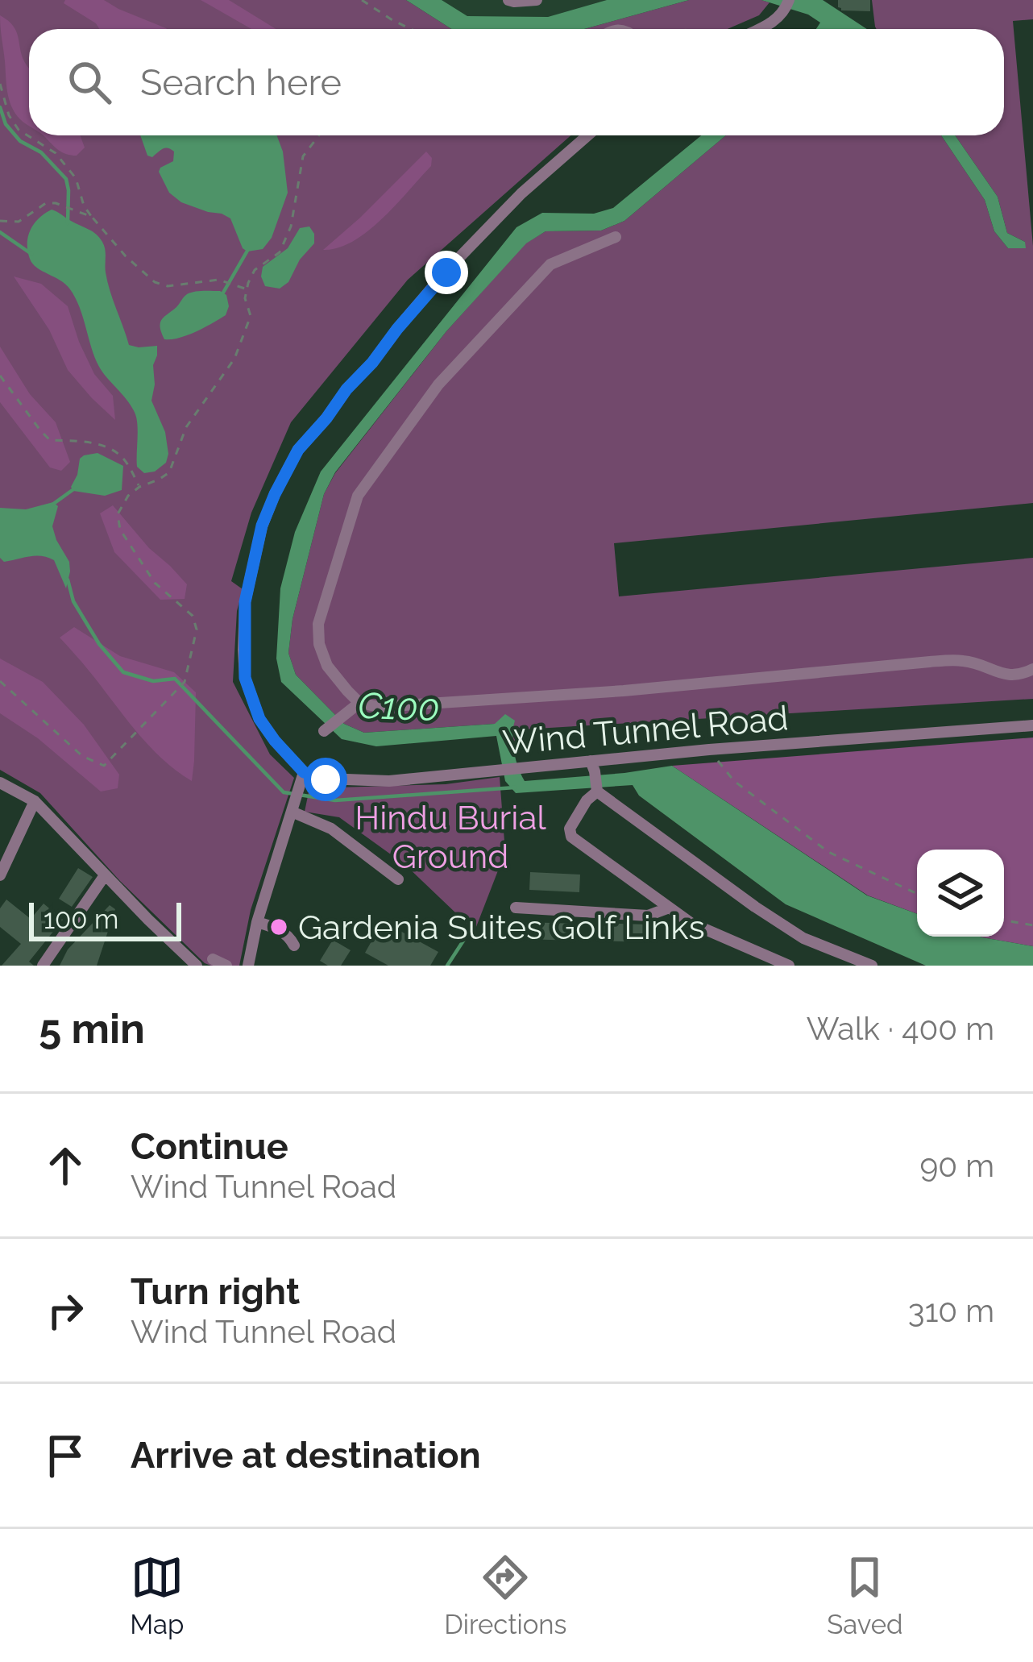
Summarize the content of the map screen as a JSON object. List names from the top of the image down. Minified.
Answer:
{"streets":{"street":["Wind Tunnel Road"]},"water":["C100"],"parks":["Hindu Burial Ground"],"places":["Gardenia Suites Golf Links"],"scale_bar":"100 m","page":{"search":"Search here","scale":"100 m","heading":["5 min","Walk · 400 m"],"list":[["Continue","Wind Tunnel Road","90 m"],["Turn right","Wind Tunnel Road","310 m"],"Arrive at destination"],"nav":["Map","Directions","Saved"]}}
